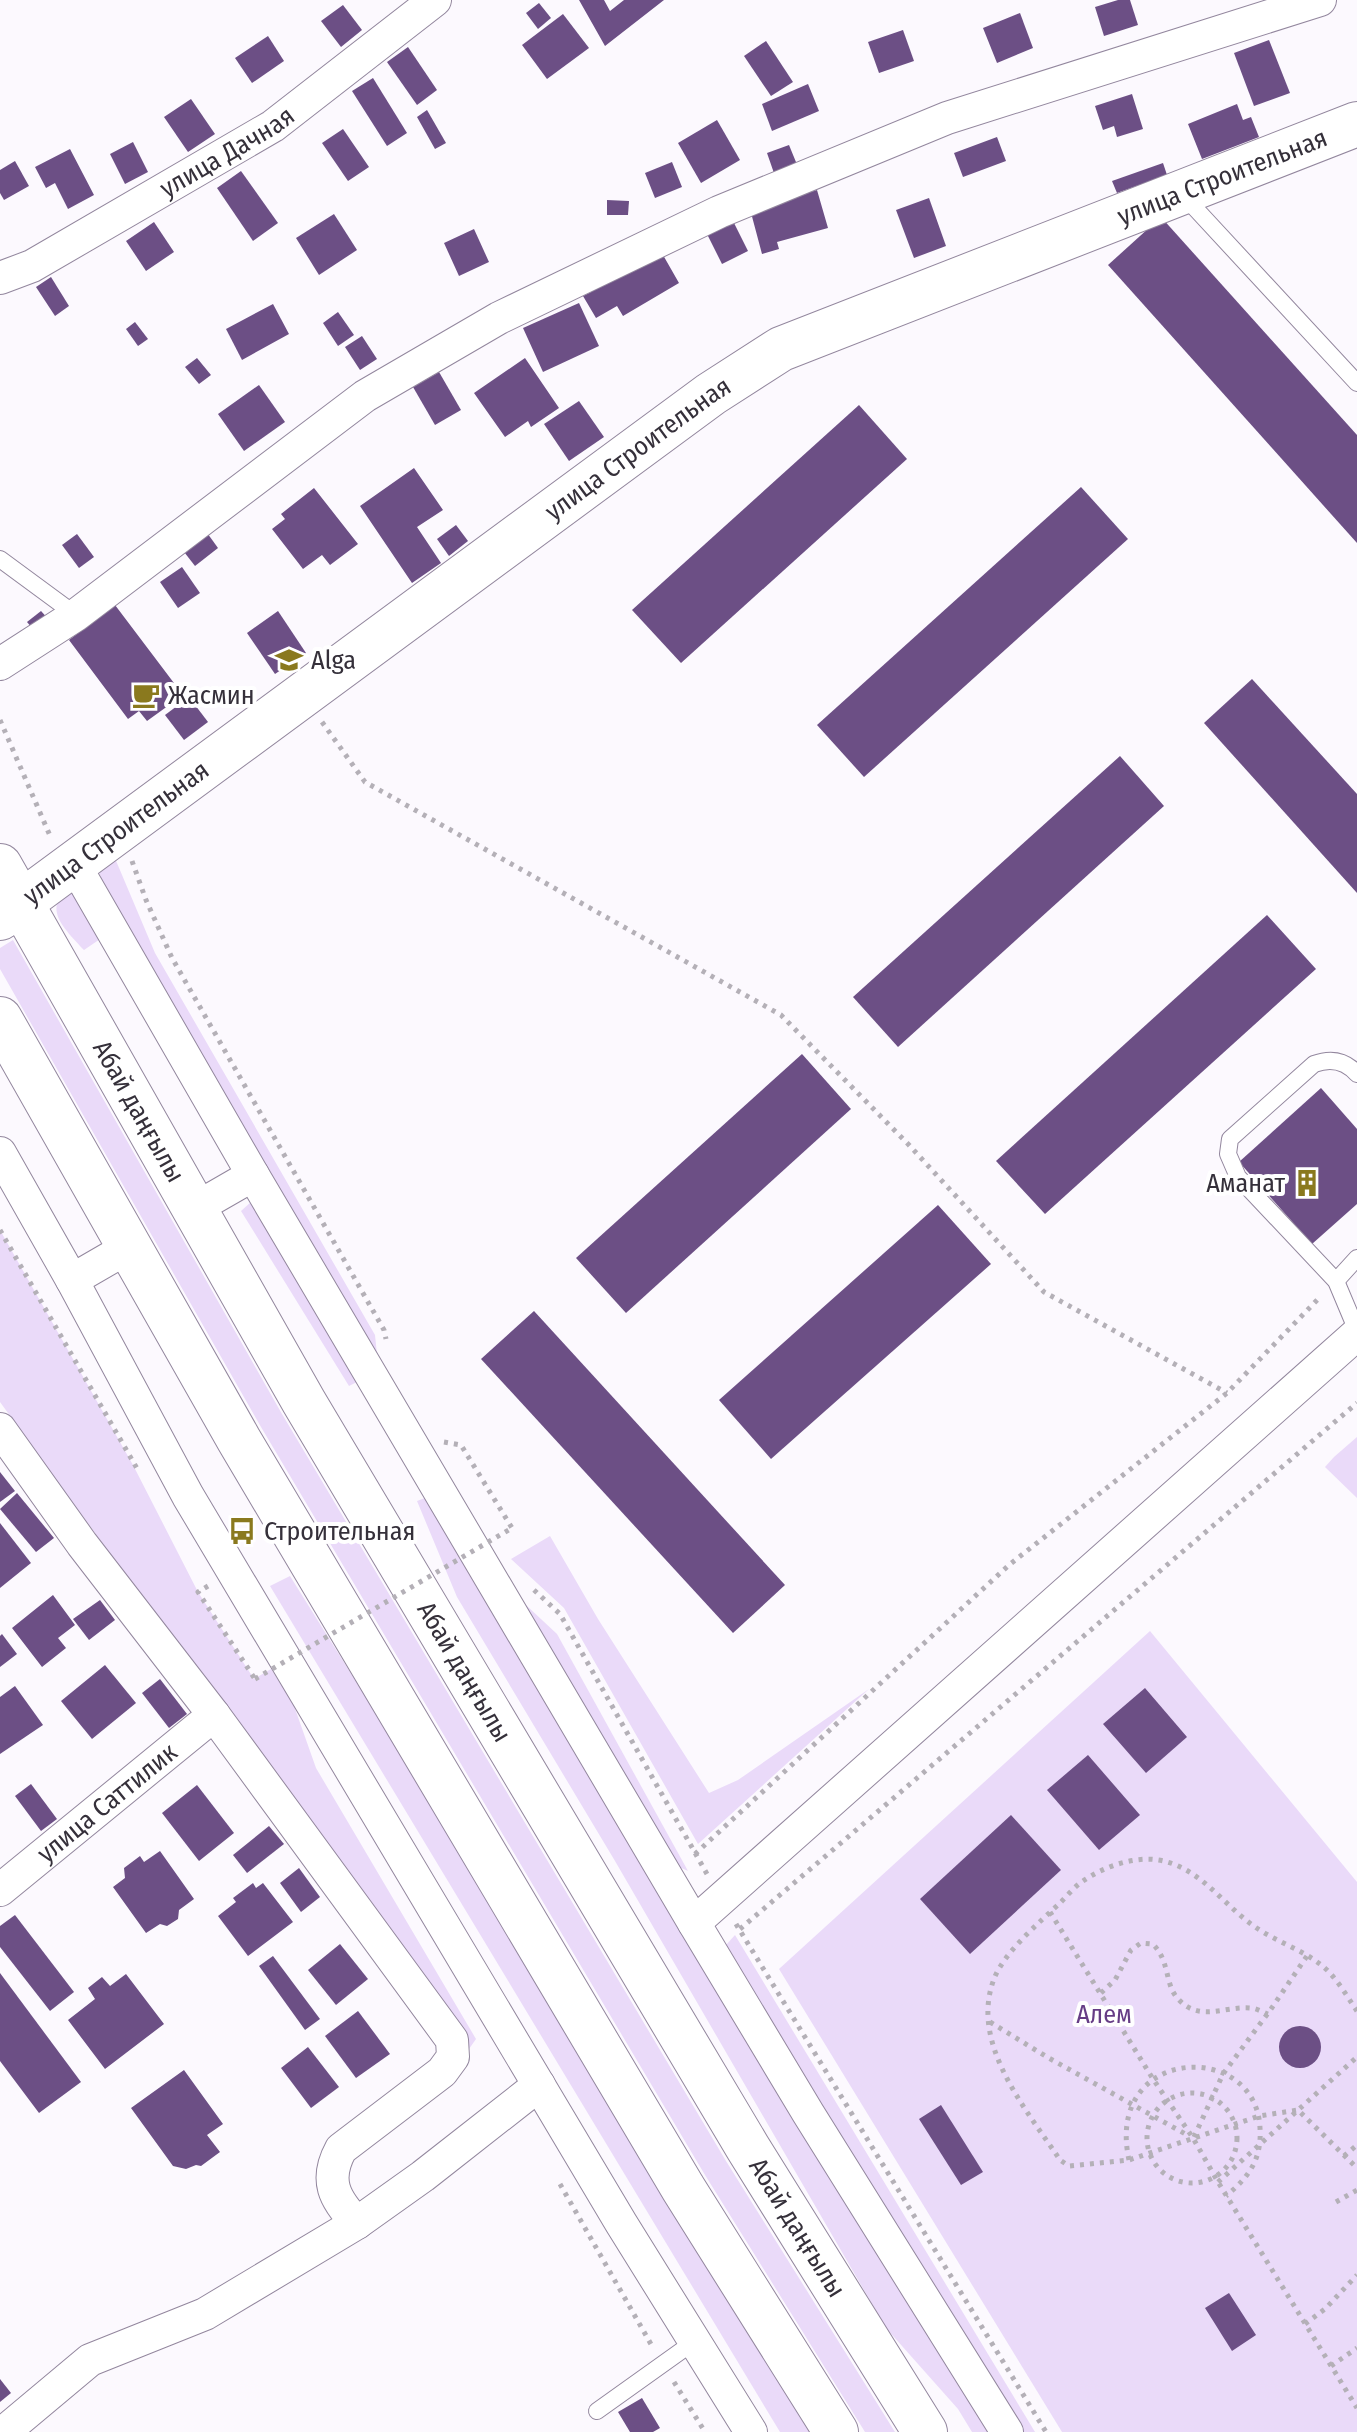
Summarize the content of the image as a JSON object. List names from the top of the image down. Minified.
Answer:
{"streets":{"main road":["улица Строительная","Абай даңғылы"],"street":["улица Дачная","улица Саттилик"]},"crossings":[["улица Строительная","Абай даңғылы"]],"parks":["Алем"],"places":{"school or university":["Alga"],"cafe":["Жасмин"],"building":["Аманат"],"bus stop":["Строительная"]}}
